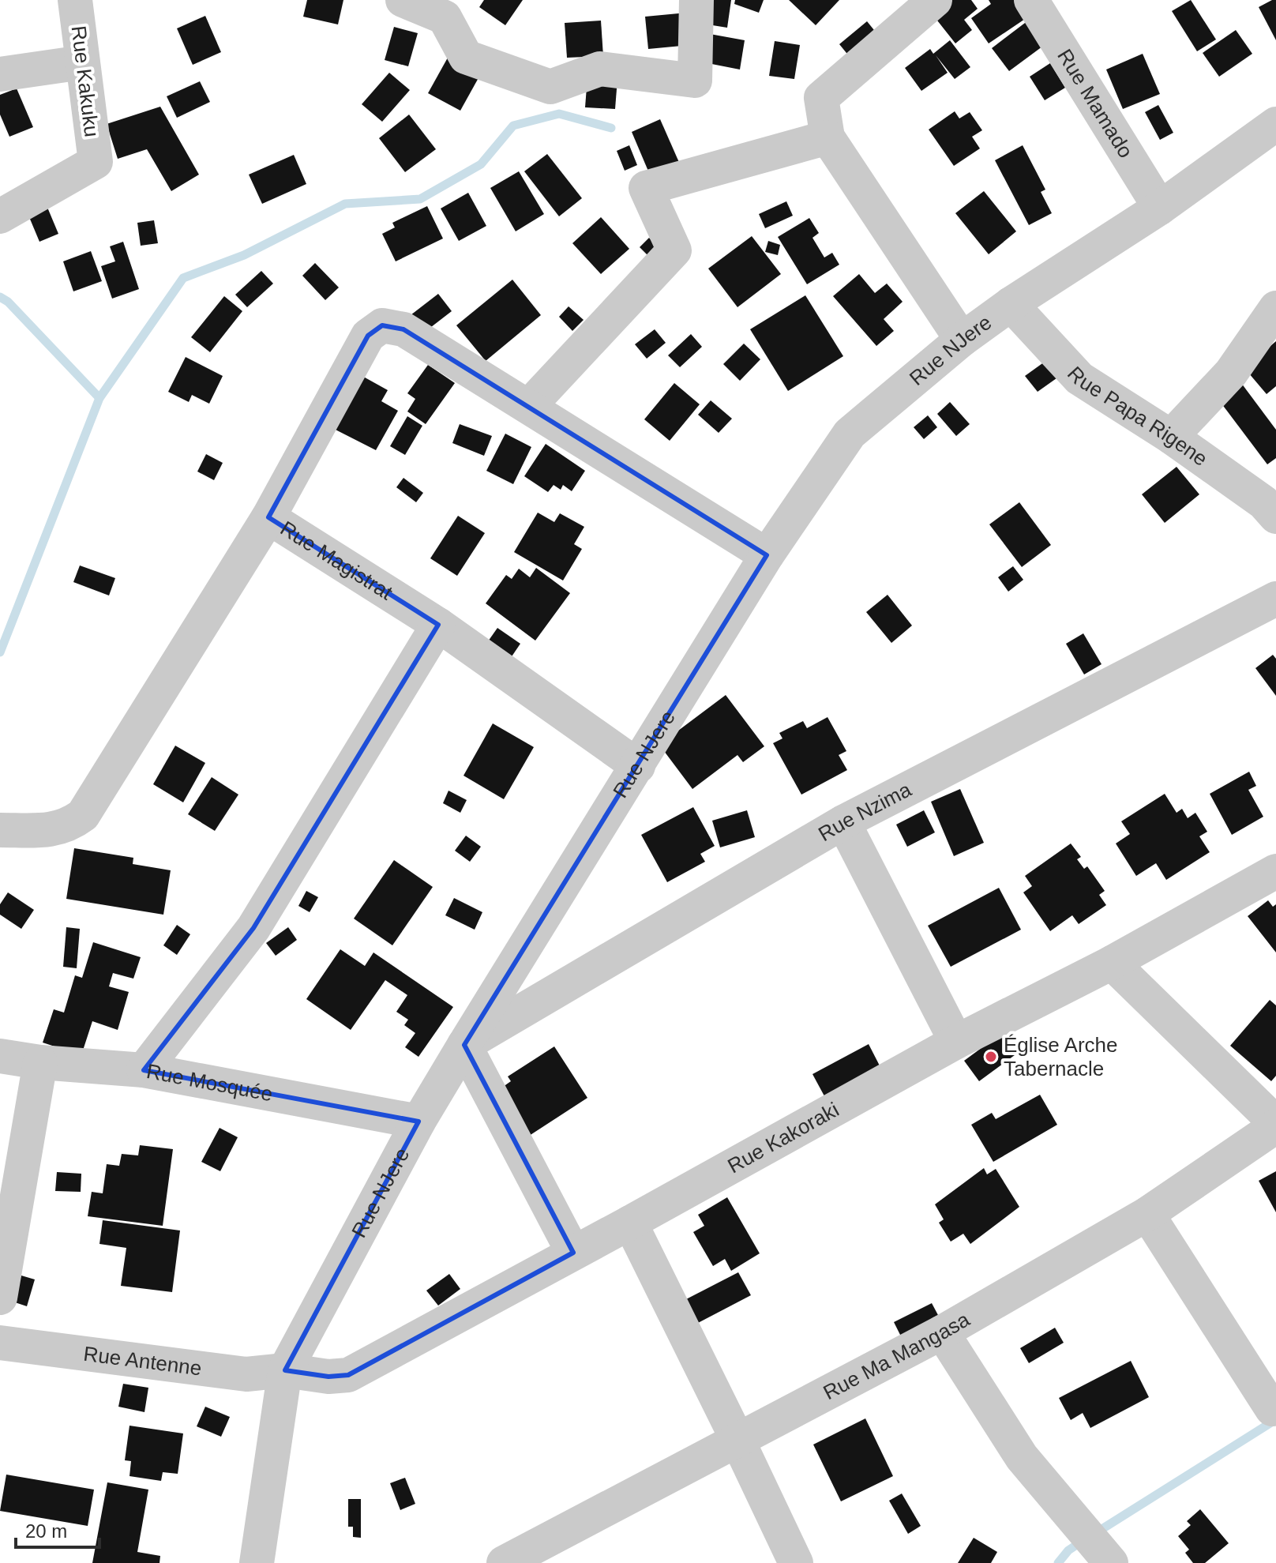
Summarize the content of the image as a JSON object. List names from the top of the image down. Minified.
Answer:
{"streets":{"street":["Rue Kakuku","Rue Mamado","Rue NJere","Rue Papa Rigene","Rue Magistrat","Rue Nzima","Rue Mosquée","Rue Kakoraki","Rue Ma Mangasa","Rue Antenne"]},"crossings":[["Rue Mamado","Rue NJere"],["Rue NJere","Rue Papa Rigene"],["Rue NJere","Rue Magistrat"],["Rue NJere","Rue Nzima"],["Rue NJere","Rue Mosquée"],["Rue NJere","Rue Kakoraki"],["Rue NJere","Rue Antenne"],["Rue Kakoraki","Rue Antenne"]],"places":["Église Arche Tabernacle"],"scale_bar":"20 m"}
